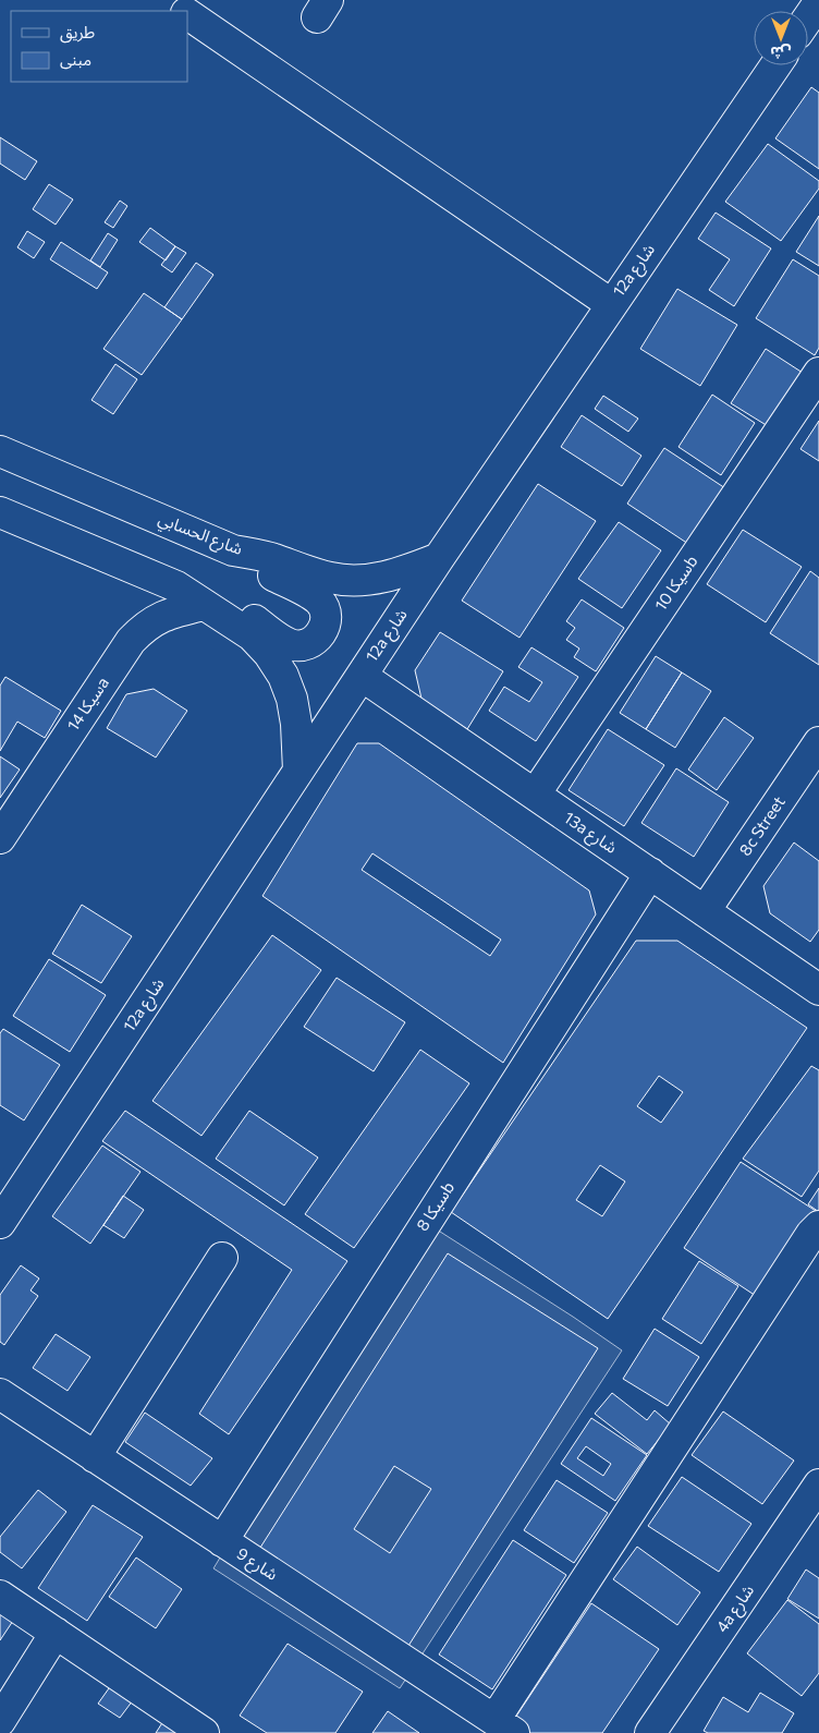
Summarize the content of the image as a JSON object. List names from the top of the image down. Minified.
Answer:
{"streets":{"street":["12a شارع","شارع الحسابي","سيكا 10b","سيكا 14a","8c Street","13a شارع","سيكا 8b","شارع 9","4a شارع"]},"crossings":[["12a شارع","شارع الحسابي"],["12a شارع","13a شارع"],["سيكا 10b","13a شارع"],["8c Street","13a شارع"],["13a شارع","سيكا 8b"],["سيكا 8b","شارع 9"]],"legend":["طريق","مبنى"],"north":"bottom"}
